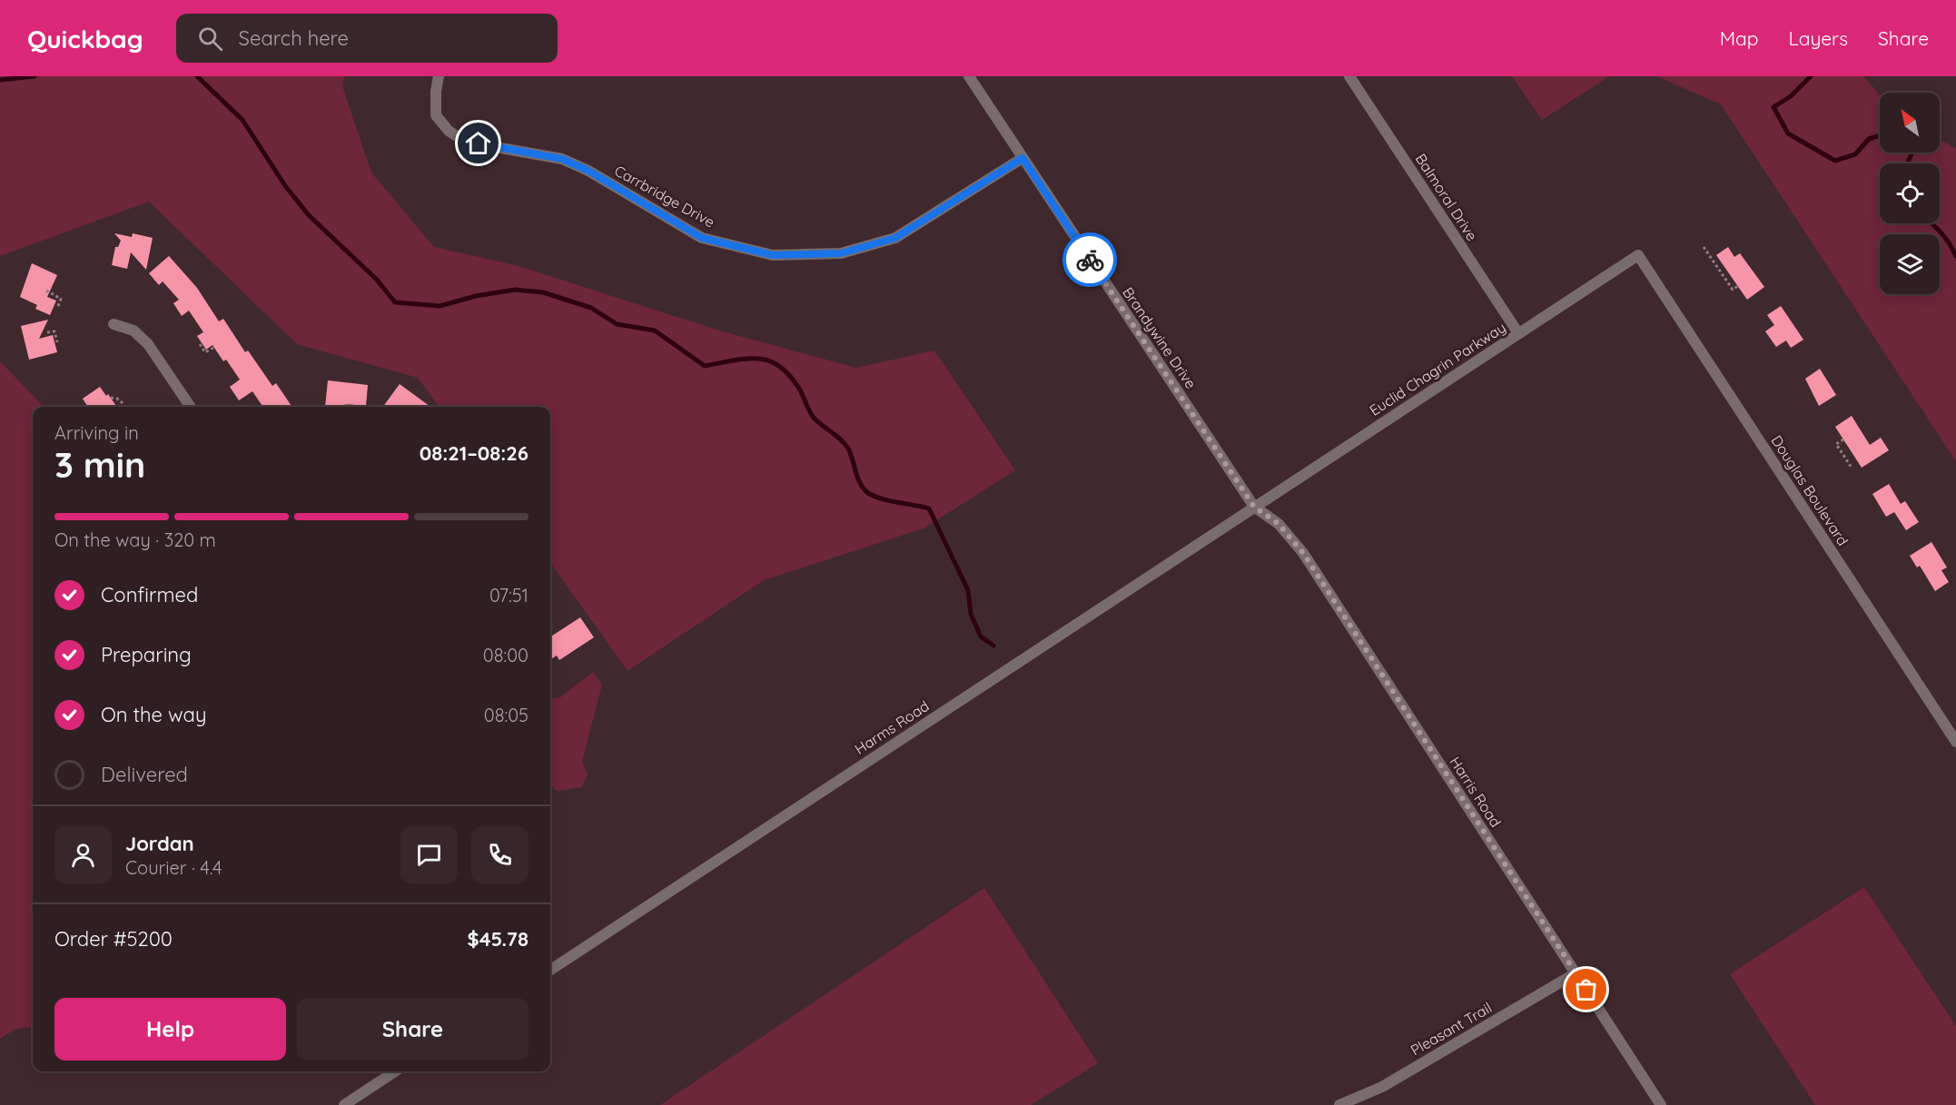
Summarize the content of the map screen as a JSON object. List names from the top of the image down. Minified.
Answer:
{"streets":{"street":["Carrbridge Drive","Balmoral Drive","Brandywine Drive","Euclid Chagrin Parkway","Douglas Boulevard","Harms Road","Harris Road","Pleasant Trail"]},"crossings":[["Carrbridge Drive","Brandywine Drive"],["Balmoral Drive","Euclid Chagrin Parkway"],["Brandywine Drive","Euclid Chagrin Parkway"],["Brandywine Drive","Harms Road"],["Brandywine Drive","Harris Road"],["Euclid Chagrin Parkway","Douglas Boulevard"],["Euclid Chagrin Parkway","Harms Road"],["Euclid Chagrin Parkway","Harris Road"],["Harms Road","Harris Road"],["Harris Road","Pleasant Trail"]],"north":"top left","page":{"header":"Quickbag","search":"Search here","nav":["Map","Layers","Share"],"heading":["3 min","Arriving in","08:21–08:26"],"panel":["Jordan","Courier · 4.4","Order #5200","$45.78"],"bar":"On the way · 320 m","list":[["Confirmed","07:51"],["Preparing","08:00"],["On the way","08:05"],"Delivered"],"buttons":["Help","Share"]}}
